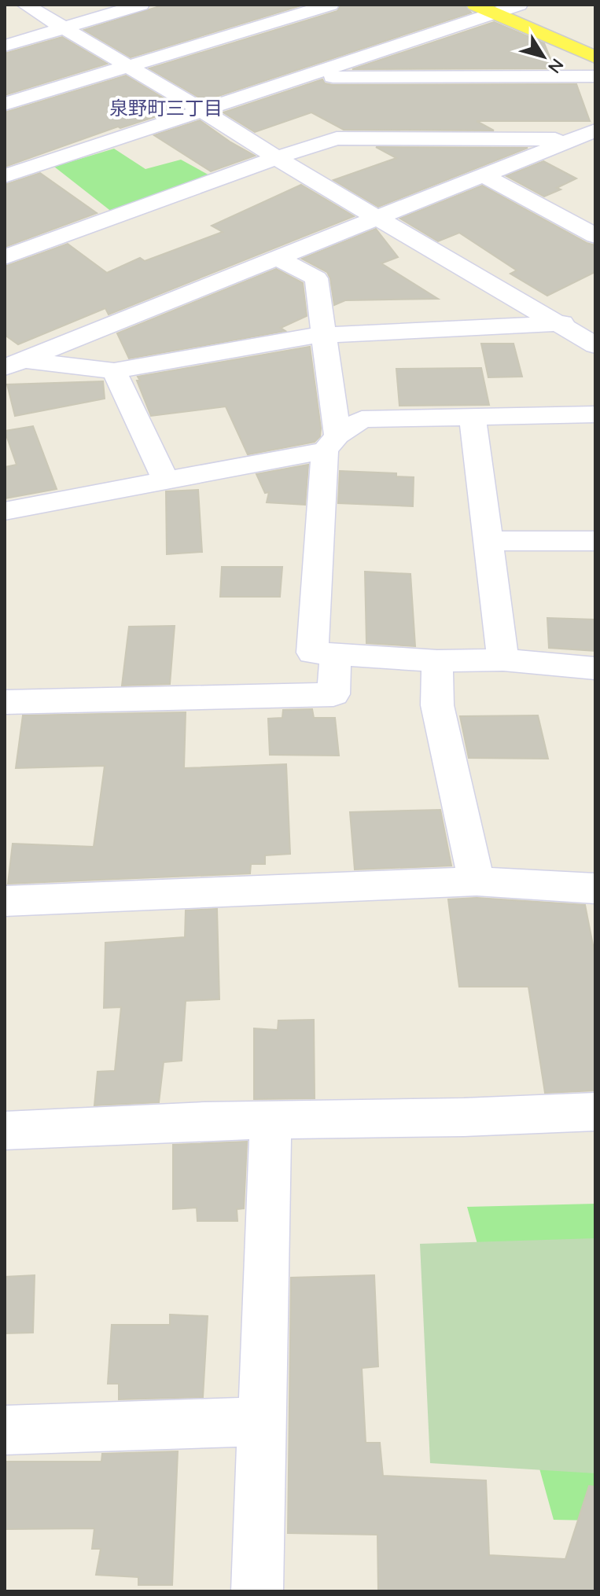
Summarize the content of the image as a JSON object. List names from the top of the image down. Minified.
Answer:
{"districts":["泉野町三丁目"],"north":"bottom right"}
